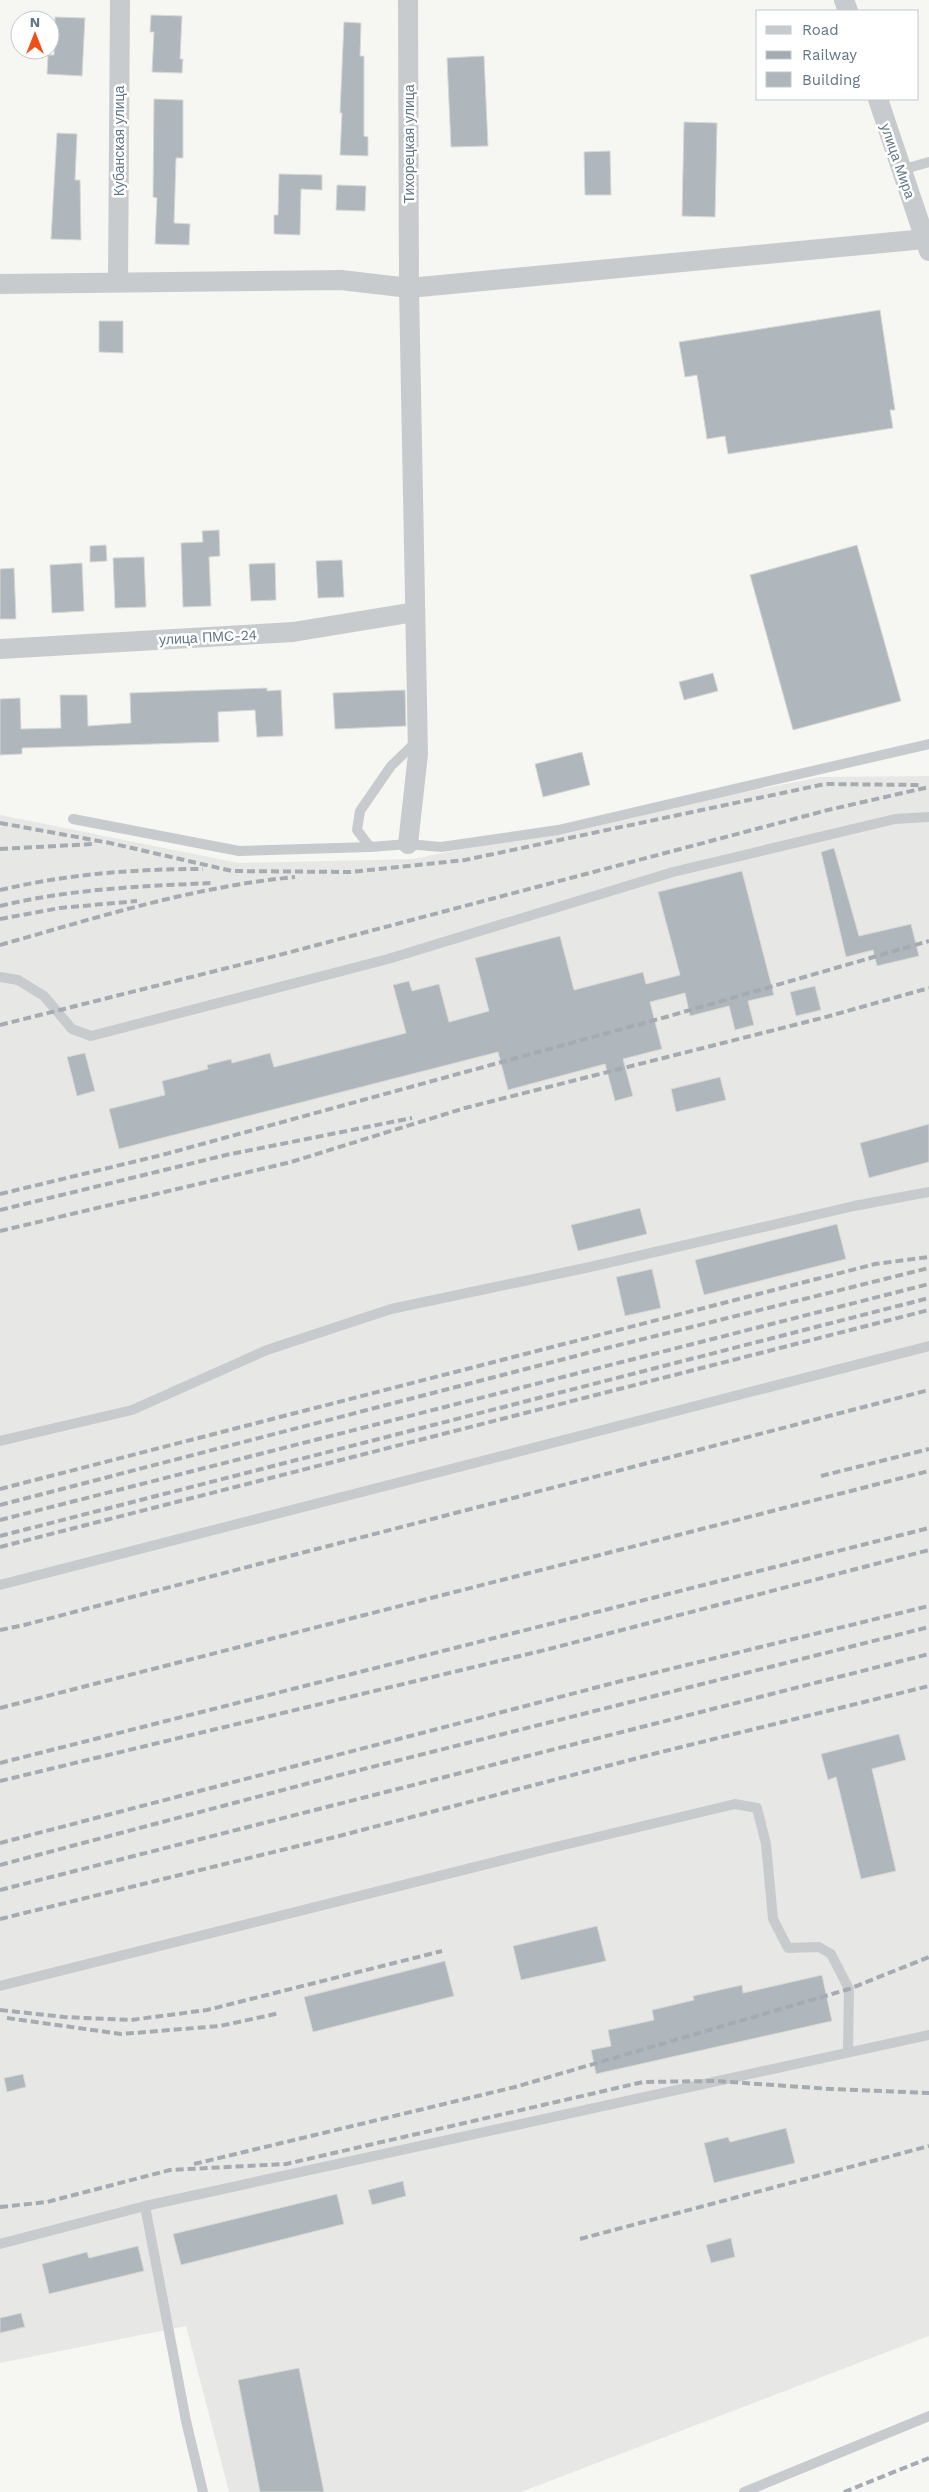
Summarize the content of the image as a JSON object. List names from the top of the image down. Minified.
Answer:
{"streets":{"street":["Кубанская улица","Тихорецкая улица","улица Мира","улица ПМС-24"]},"crossings":[["Тихорецкая улица","улица ПМС-24"]],"legend":["Road","Railway","Building"],"north":"top"}
